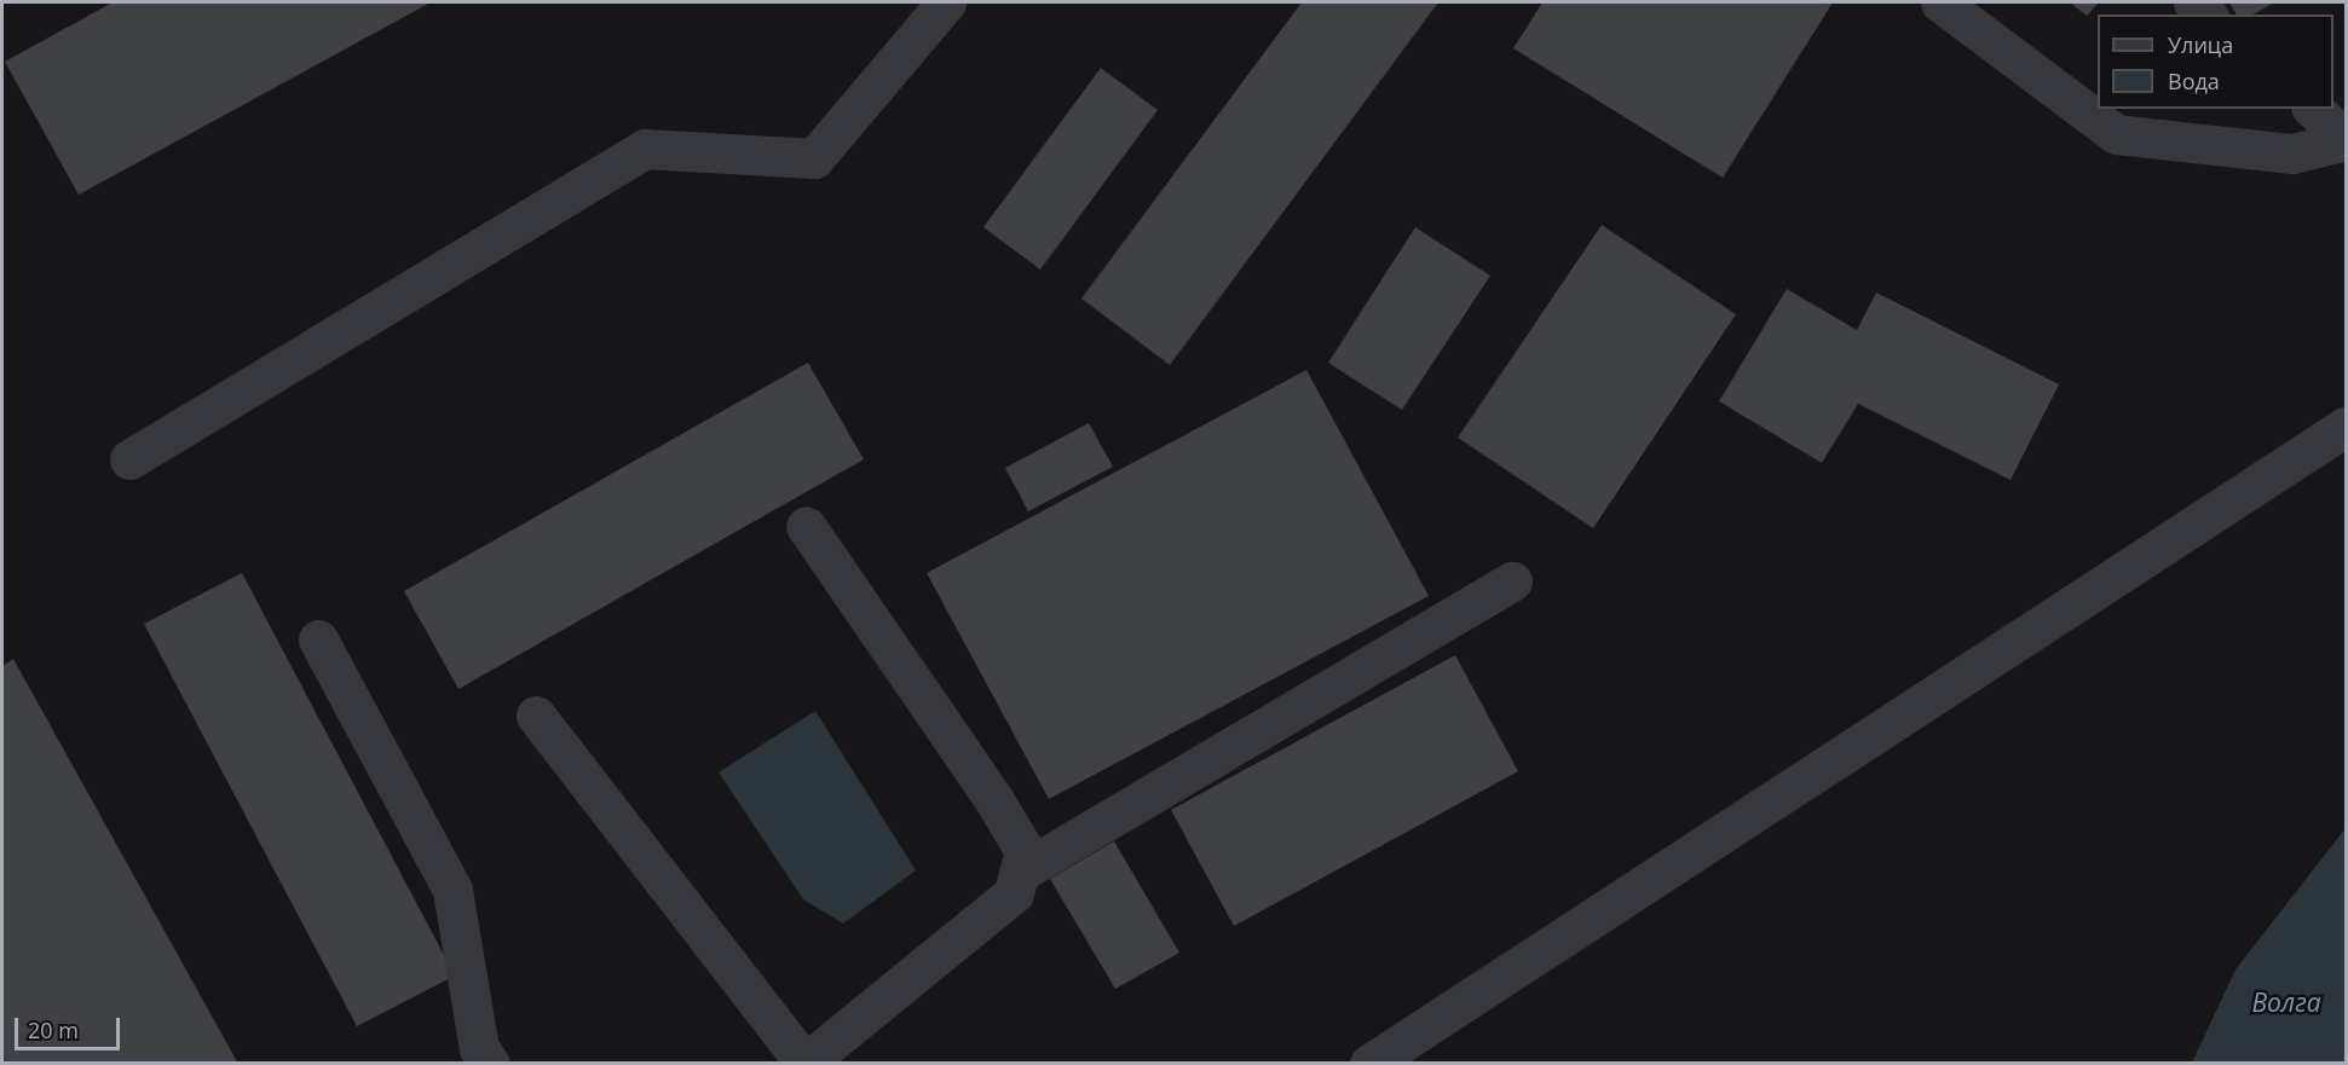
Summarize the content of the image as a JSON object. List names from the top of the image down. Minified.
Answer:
{"water":["Волга"],"legend":["Улица","Вода"],"scale_bar":"20 m"}
